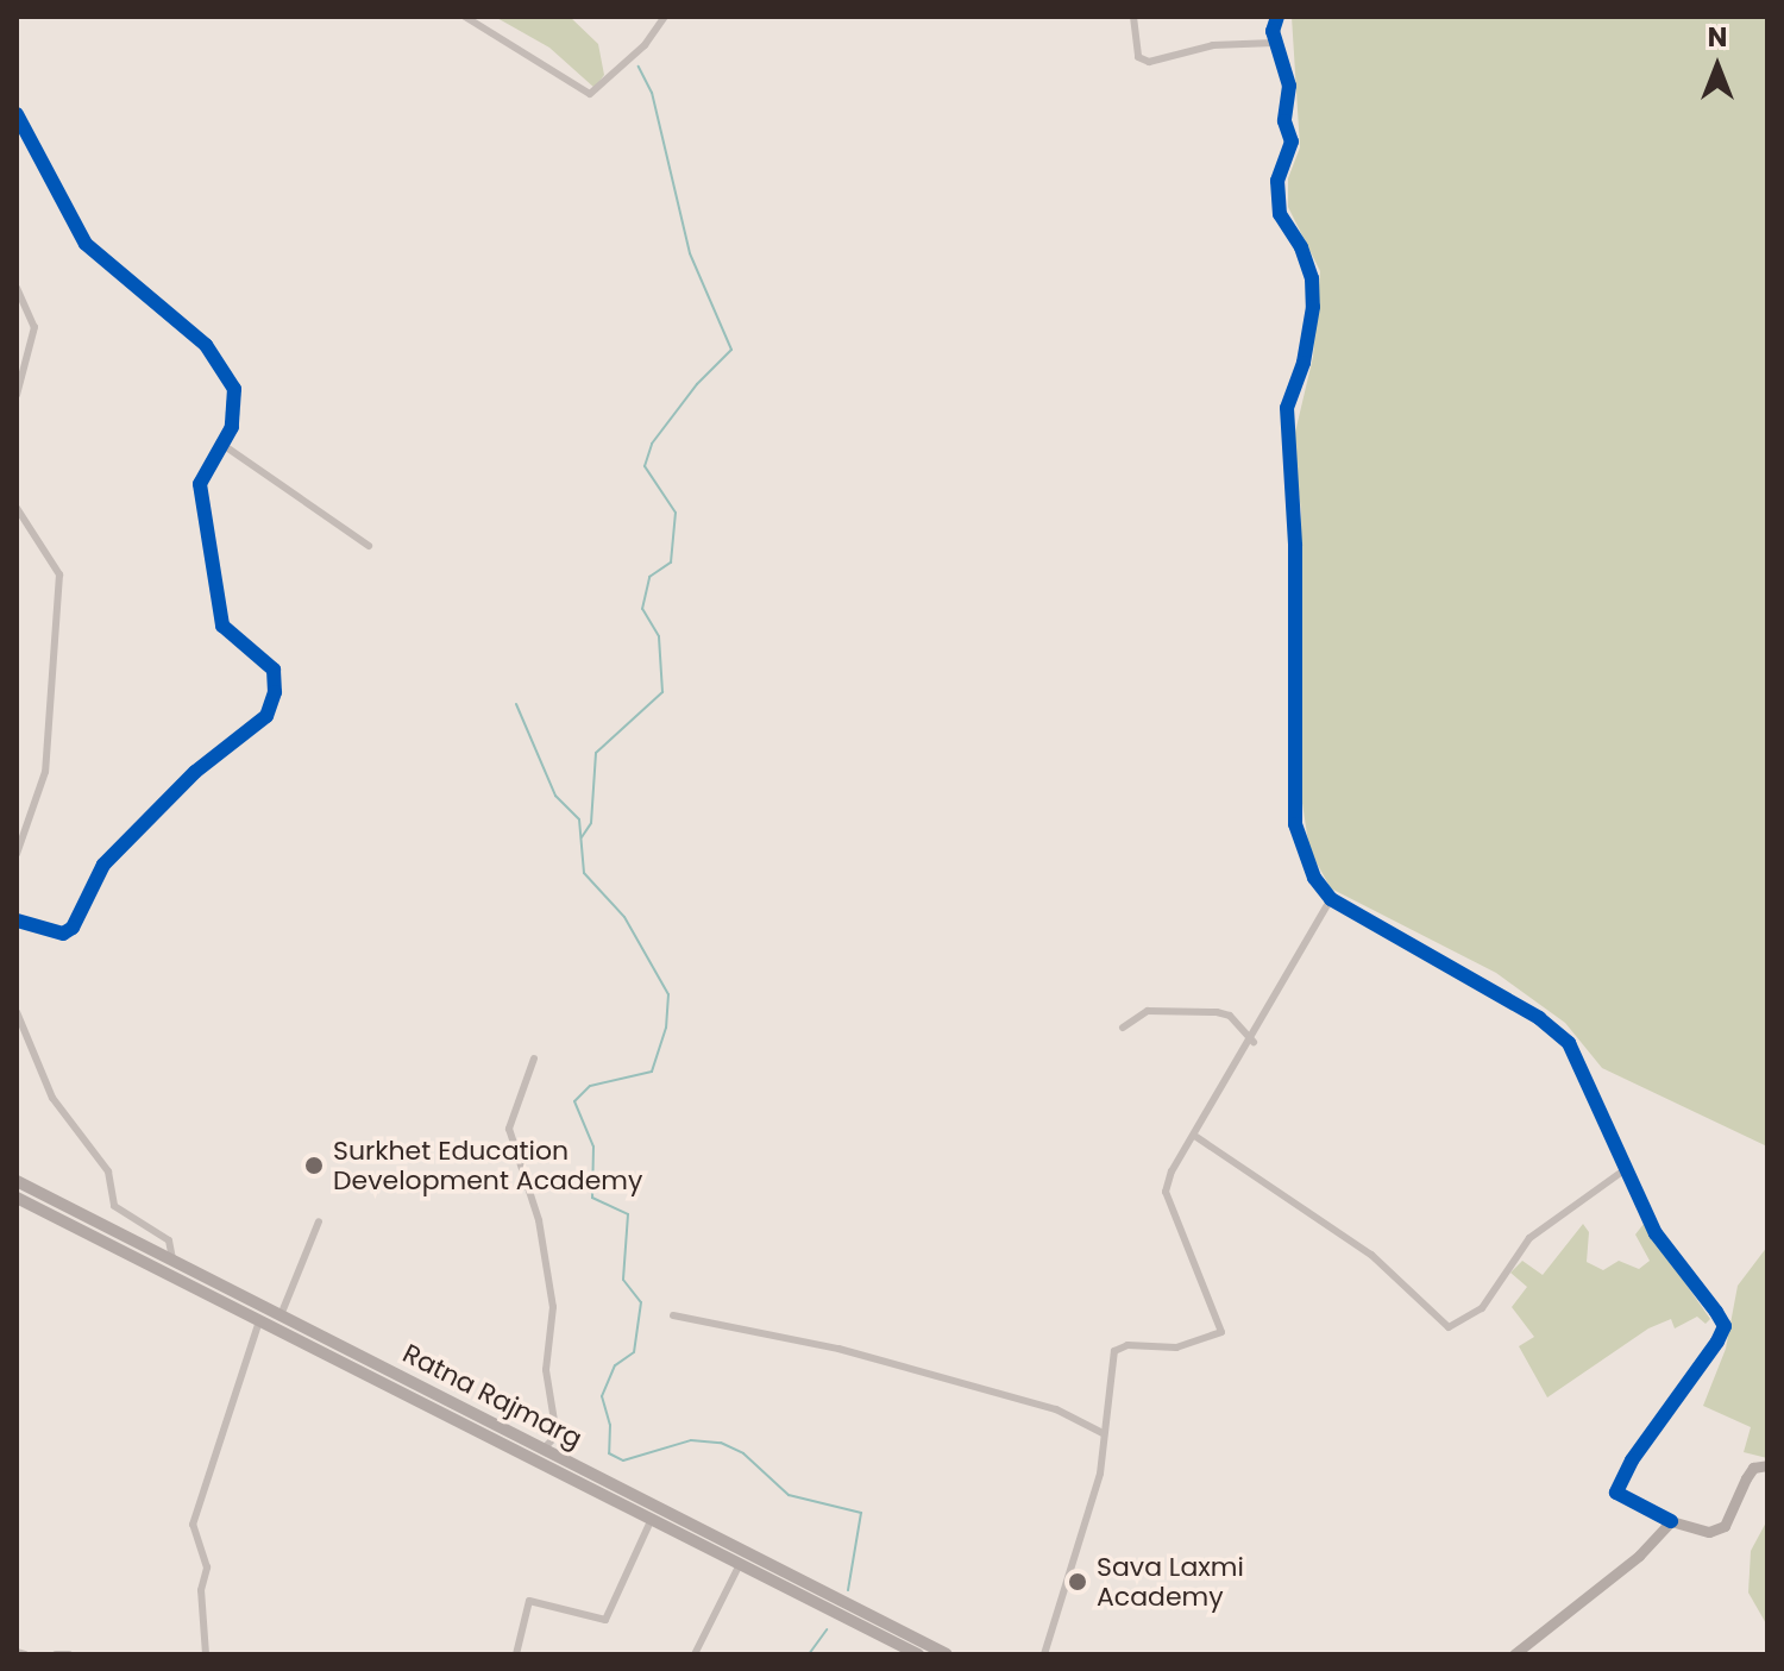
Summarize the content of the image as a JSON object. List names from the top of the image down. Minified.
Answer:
{"streets":{"main road":["Ratna Rajmarg"]},"places":["Surkhet Education Development Academy","Sava Laxmi Academy"],"north":"top"}
